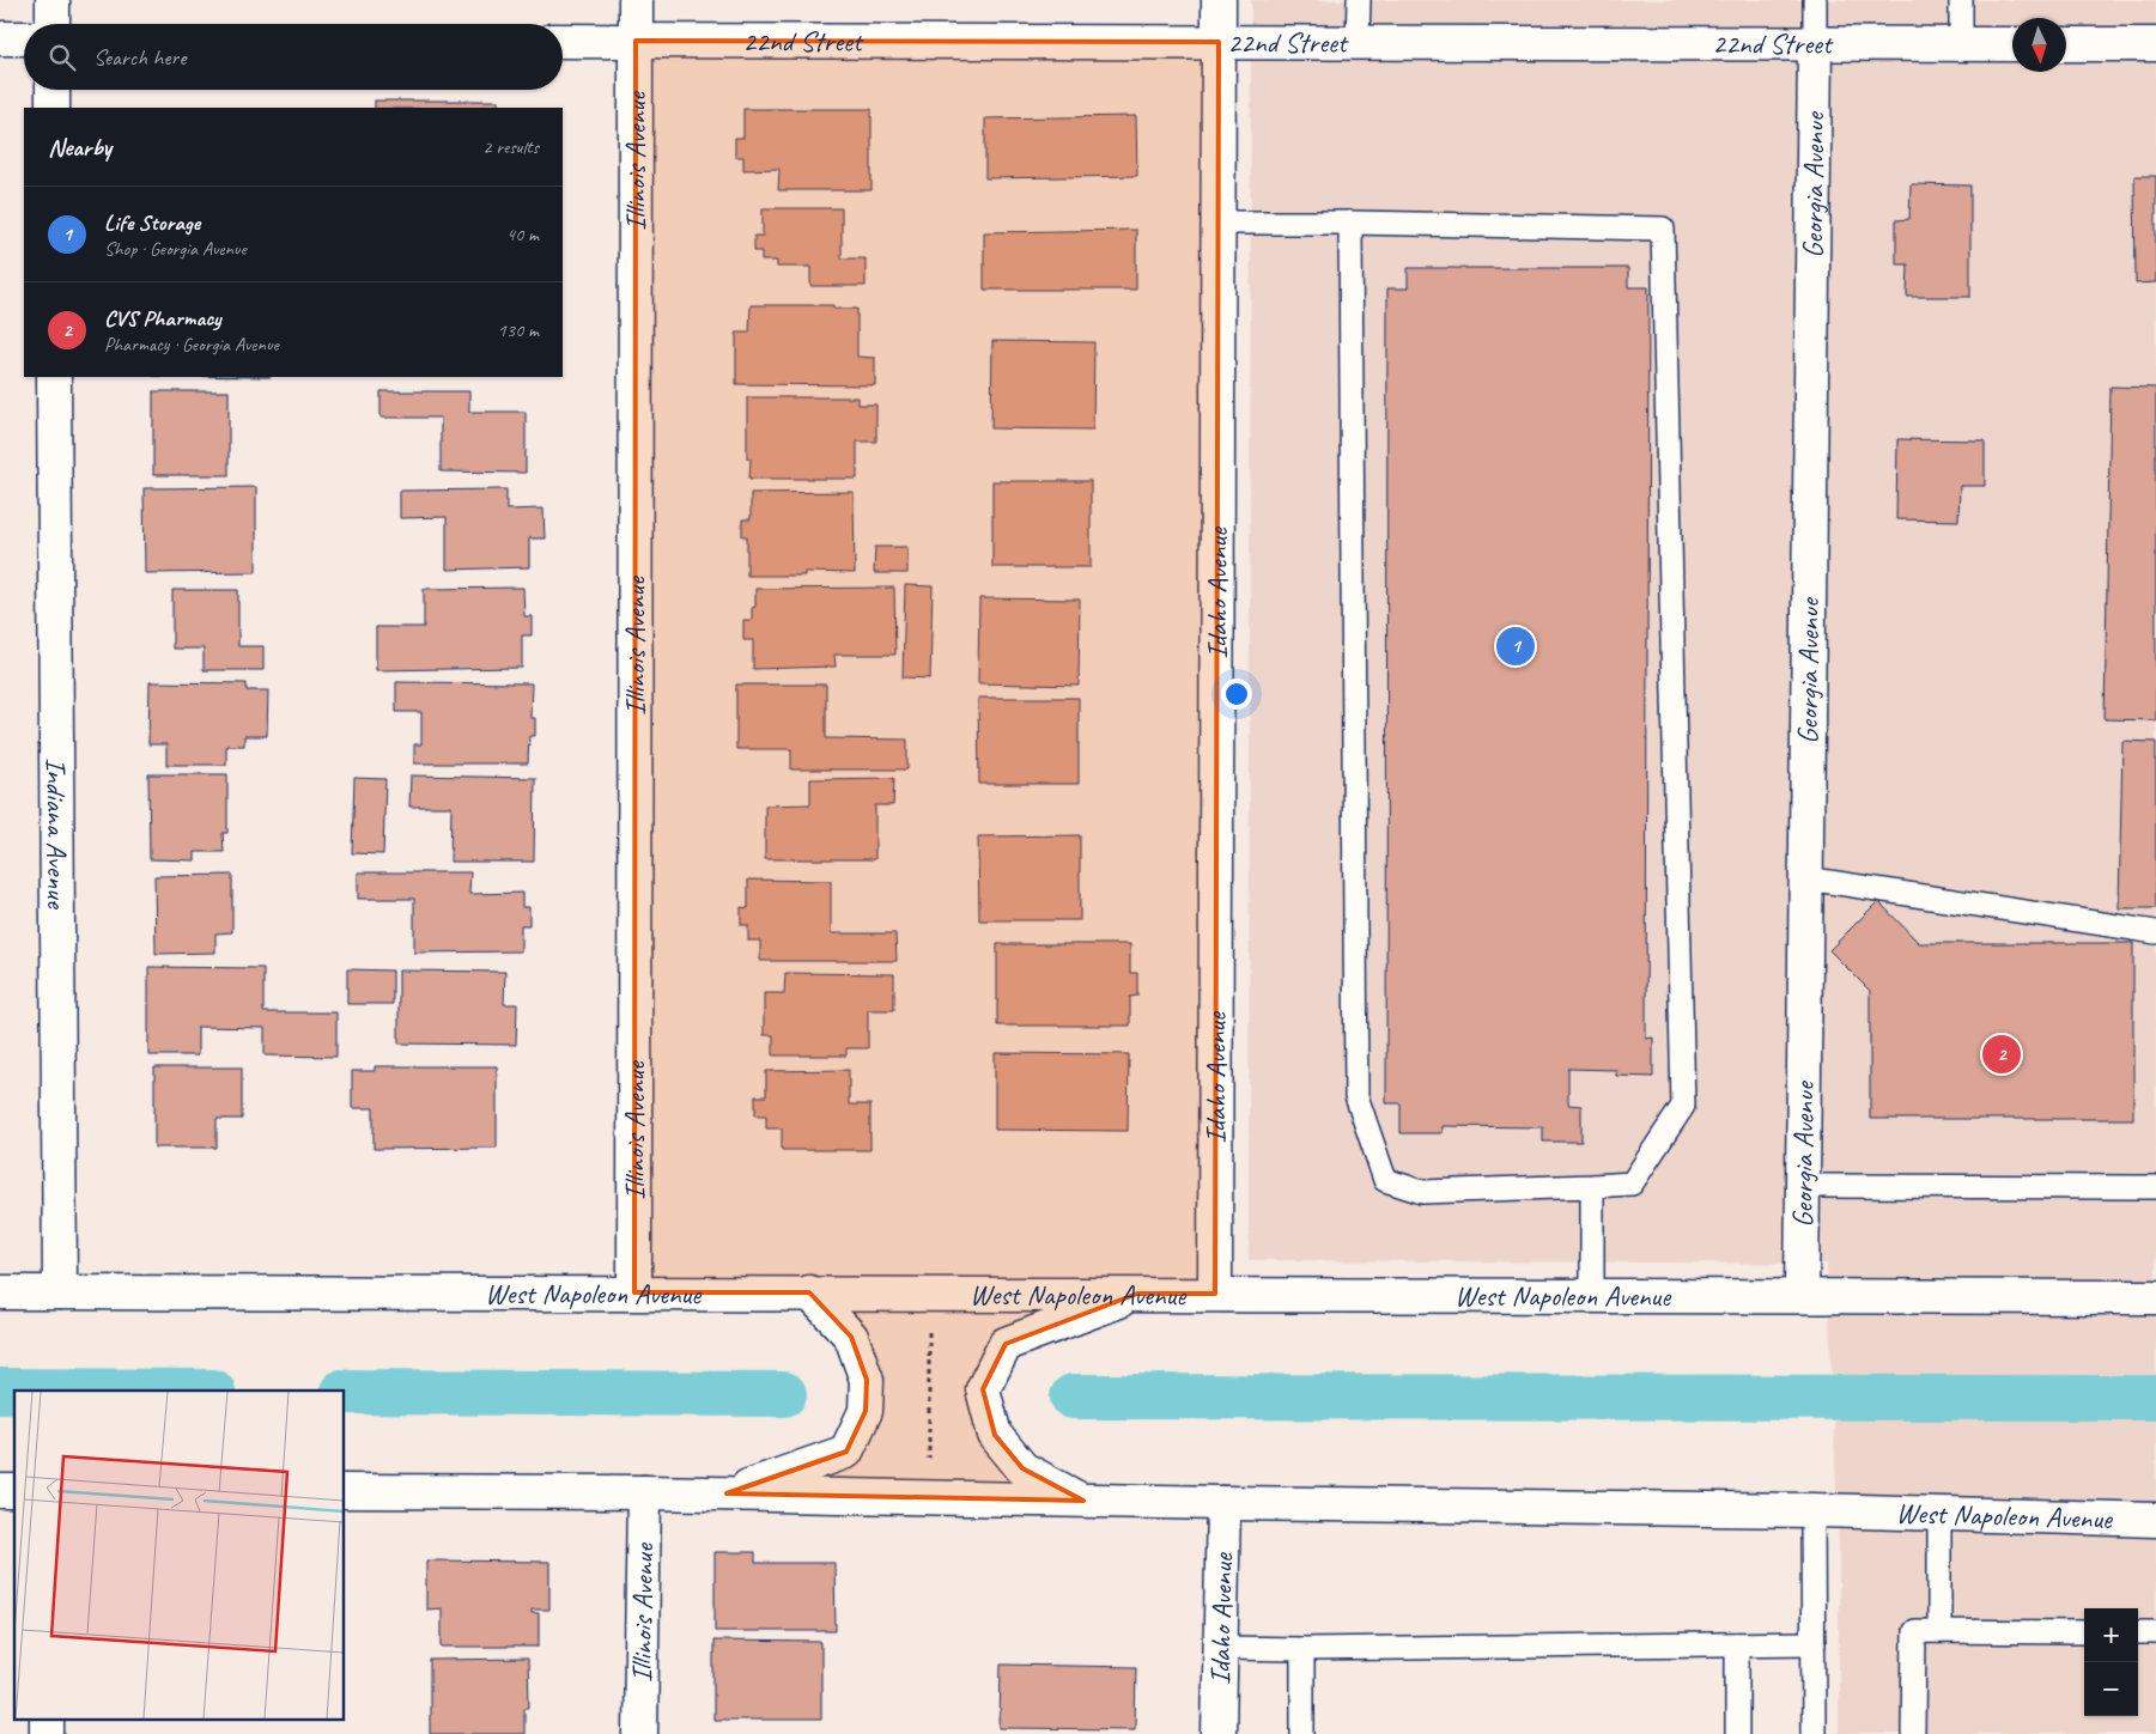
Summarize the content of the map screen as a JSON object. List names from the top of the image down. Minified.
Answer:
{"streets":{"street":["22nd Street","Illinois Avenue","Georgia Avenue","Idaho Avenue","Indiana Avenue","West Napoleon Avenue"]},"crossings":[["22nd Street","Illinois Avenue"],["22nd Street","Georgia Avenue"],["22nd Street","Idaho Avenue"],["Illinois Avenue","West Napoleon Avenue"],["Georgia Avenue","West Napoleon Avenue"],["Idaho Avenue","West Napoleon Avenue"],["Indiana Avenue","West Napoleon Avenue"]],"north":"bottom","page":{"search":"Search here","heading":["Nearby","2 results"],"list":[{"mark":"1","name":"Life Storage","note":"Shop · Georgia Avenue","value":"40 m"},{"mark":"2","name":"CVS Pharmacy","note":"Pharmacy · Georgia Avenue","value":"130 m"}],"pins":["1","2"],"map_buttons":["+","−"]}}
